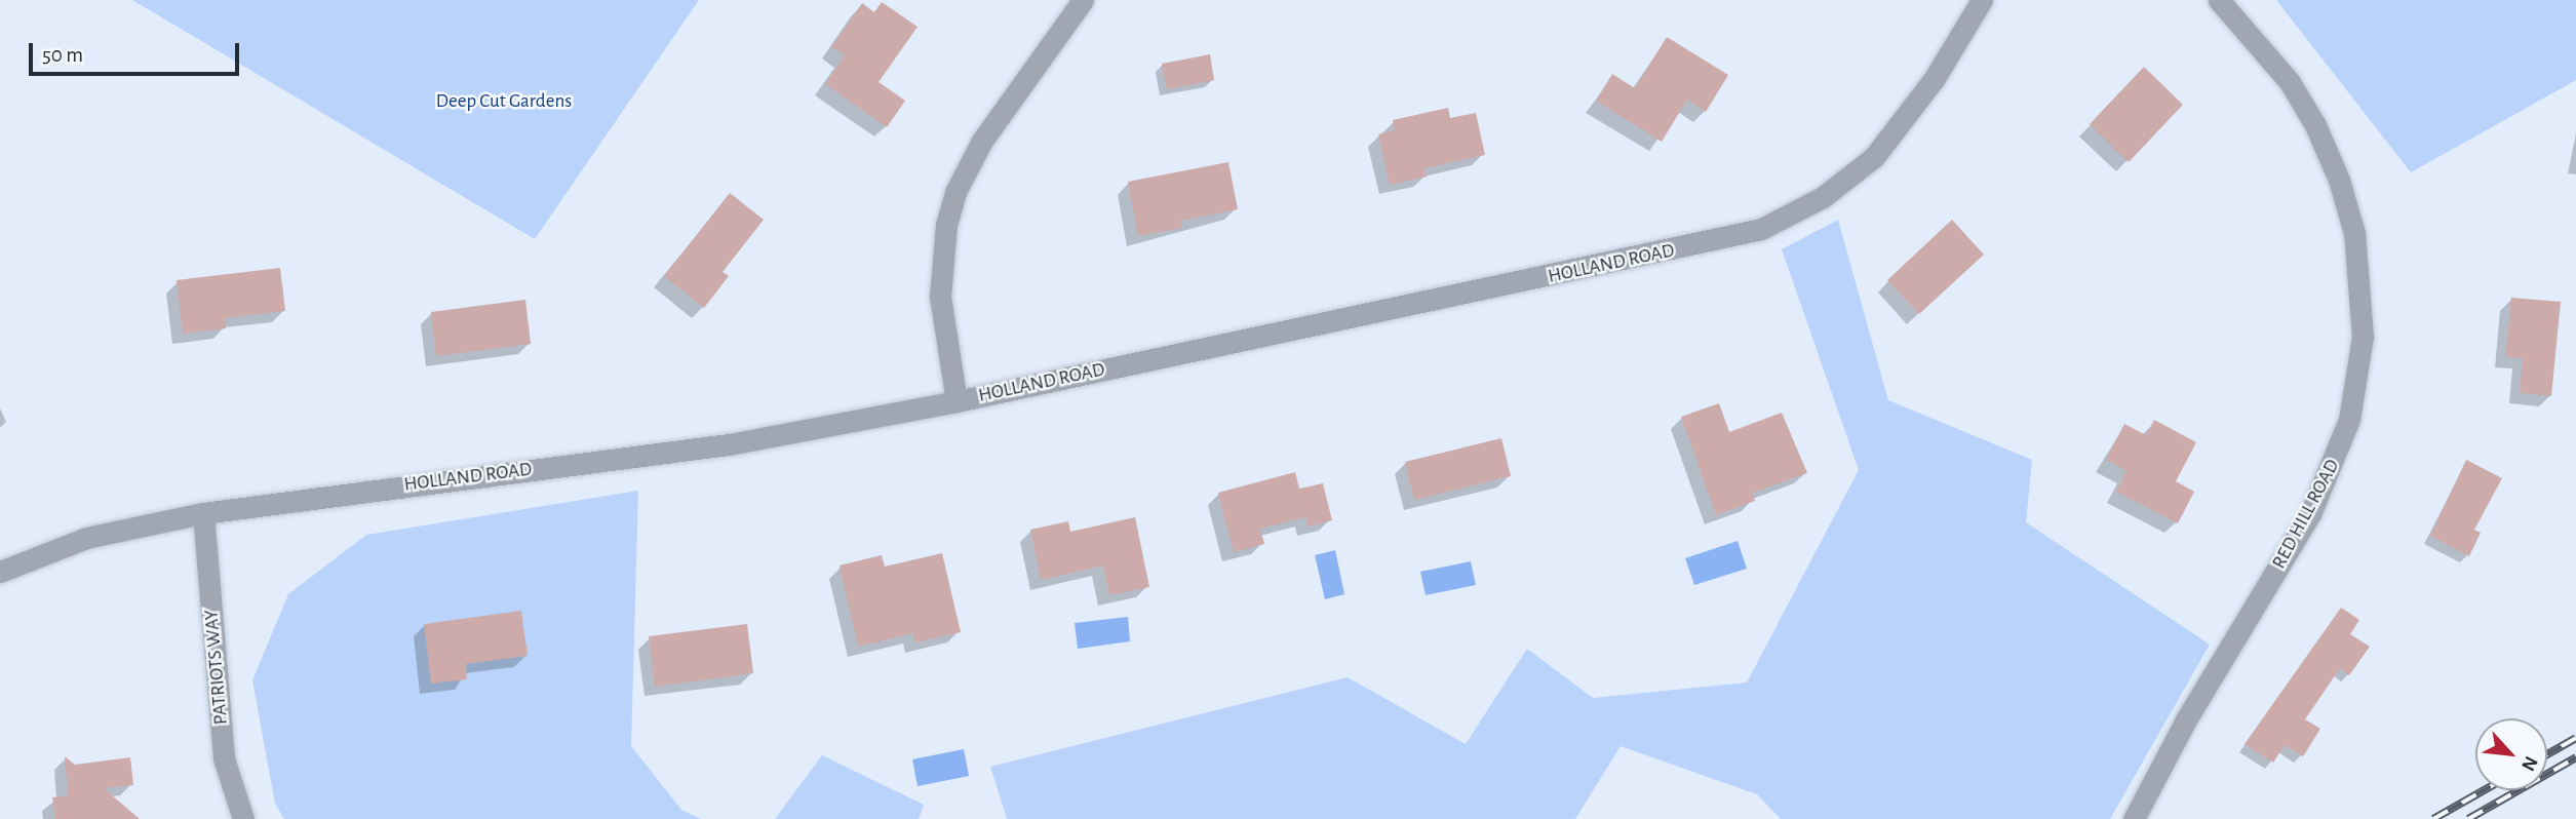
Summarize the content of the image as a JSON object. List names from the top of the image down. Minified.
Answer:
{"streets":{"street":["HOLLAND ROAD","RED HILL ROAD","PATRIOTS WAY"]},"crossings":[["HOLLAND ROAD","PATRIOTS WAY"]],"parks":["Deep Cut Gardens"],"scale_bar":"50 m","north":"bottom right"}
